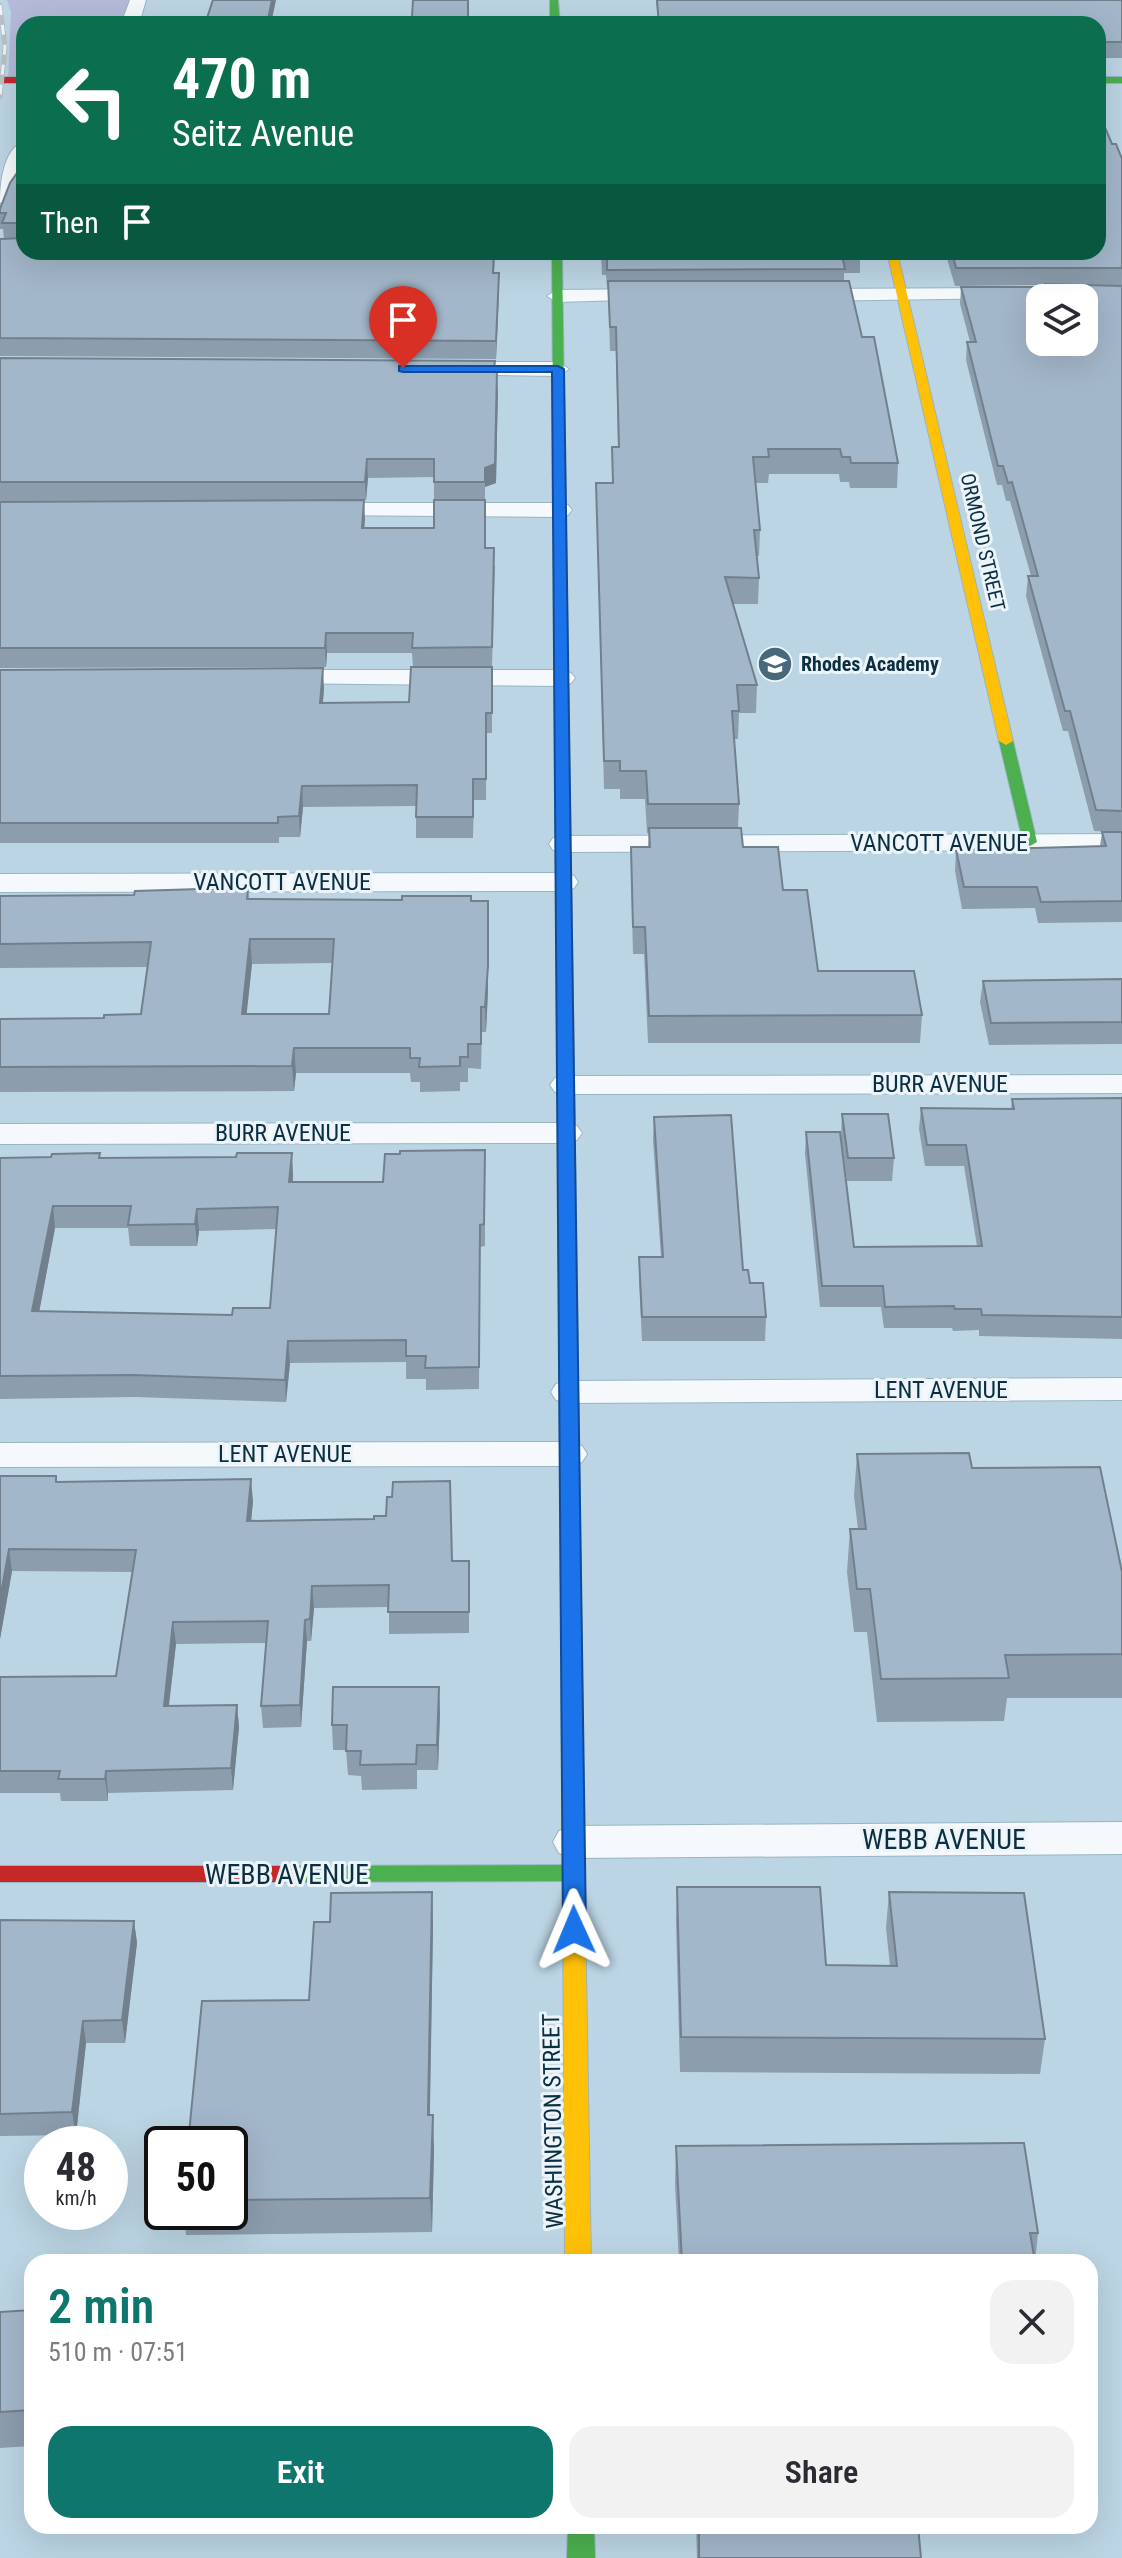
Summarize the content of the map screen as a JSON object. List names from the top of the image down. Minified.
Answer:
{"streets":{"main road":["ORMOND STREET","WEBB AVENUE","WASHINGTON STREET"],"street":["VANCOTT AVENUE","BURR AVENUE","LENT AVENUE"]},"crossings":[["ORMOND STREET","VANCOTT AVENUE"],["VANCOTT AVENUE","WASHINGTON STREET"],["BURR AVENUE","WASHINGTON STREET"],["LENT AVENUE","WASHINGTON STREET"],["WEBB AVENUE","WASHINGTON STREET"]],"places":{"school or university":["Rhodes Academy"]},"page":{"turn":["470 m","Seitz Avenue"],"then":"Then","speed":"48 km/h","limit":"50","heading":["2 min","510 m · 07:51"],"buttons":["Exit","Share"]}}
